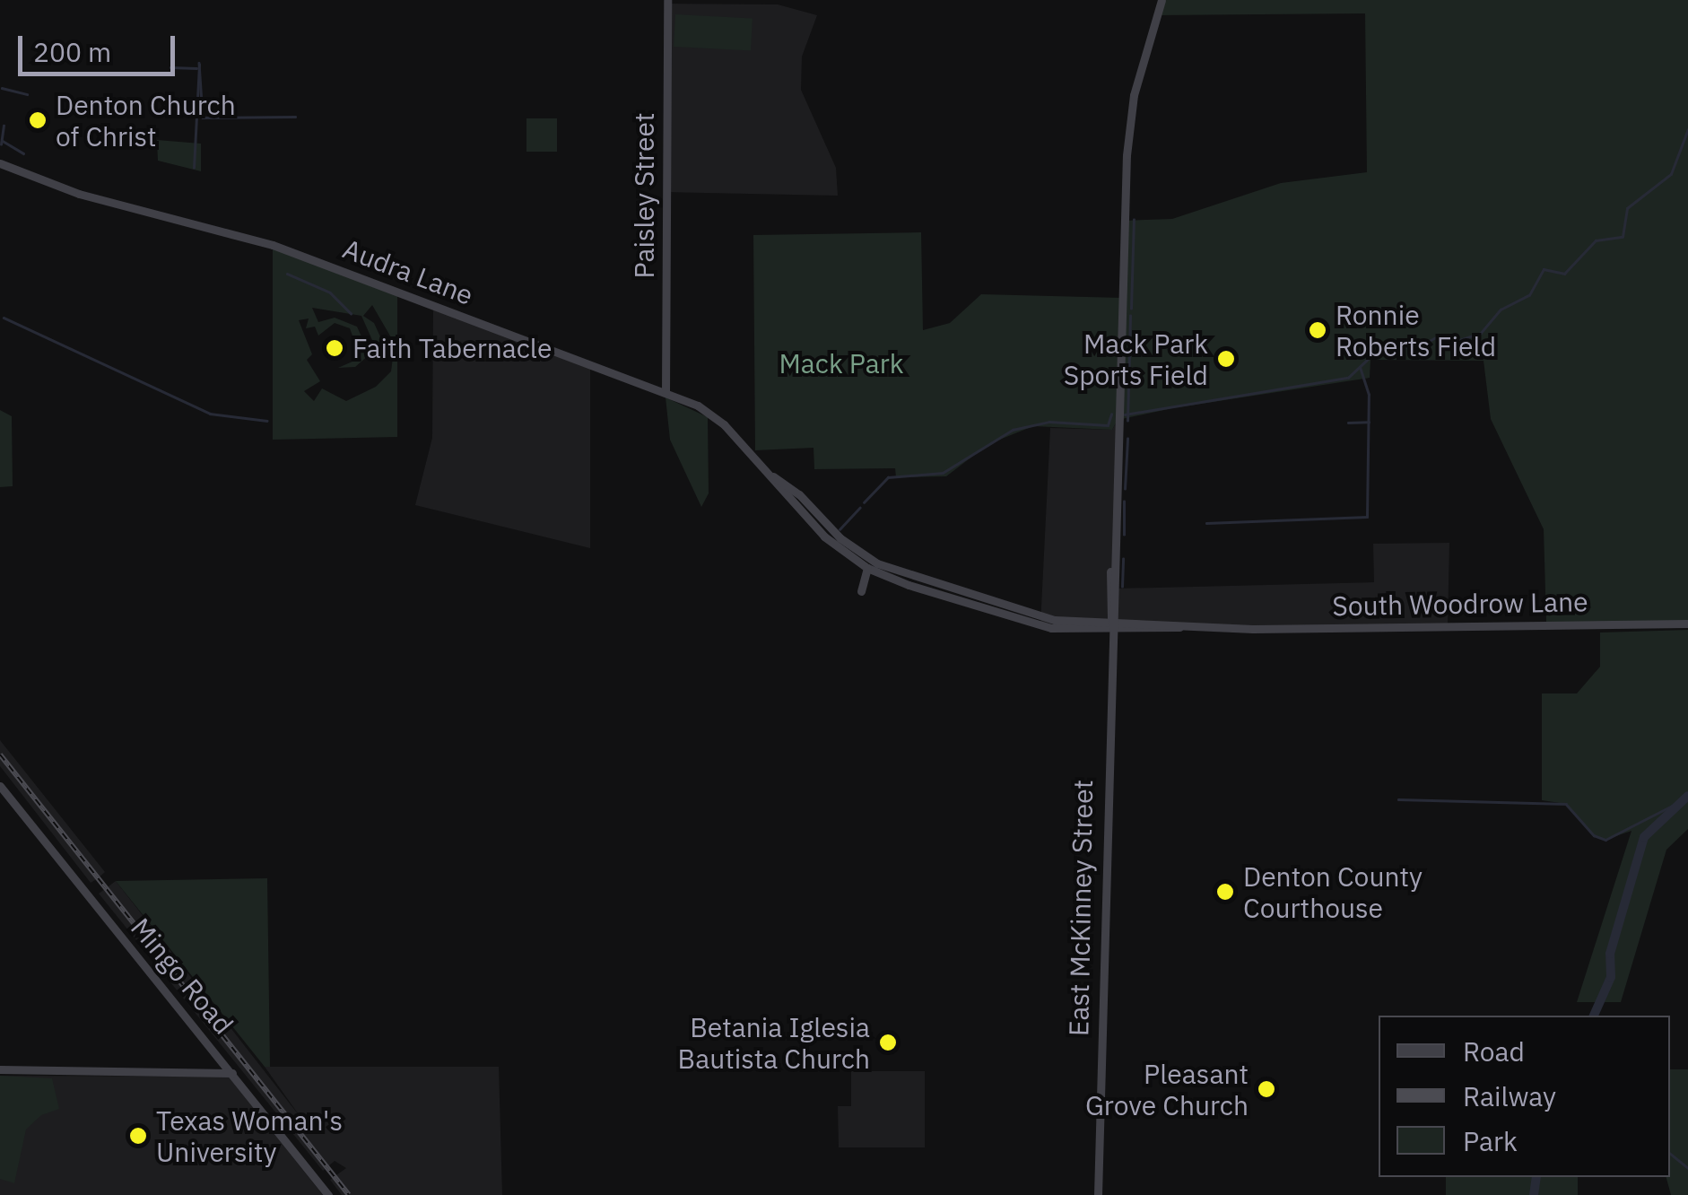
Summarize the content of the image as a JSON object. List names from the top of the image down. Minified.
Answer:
{"streets":{"street":["Paisley Street","Audra Lane","South Woodrow Lane","East McKinney Street","Mingo Road"]},"crossings":[["Paisley Street","Audra Lane"],["Audra Lane","South Woodrow Lane"],["Audra Lane","East McKinney Street"]],"parks":["Mack Park"],"places":["Denton Church of Christ","Ronnie Roberts Field","Faith Tabernacle","Mack Park Sports Field","Denton County Courthouse","Betania Iglesia Bautista Church","Pleasant Grove Church","Texas Woman's University"],"legend":["Road","Railway","Park"],"scale_bar":"200 m"}
